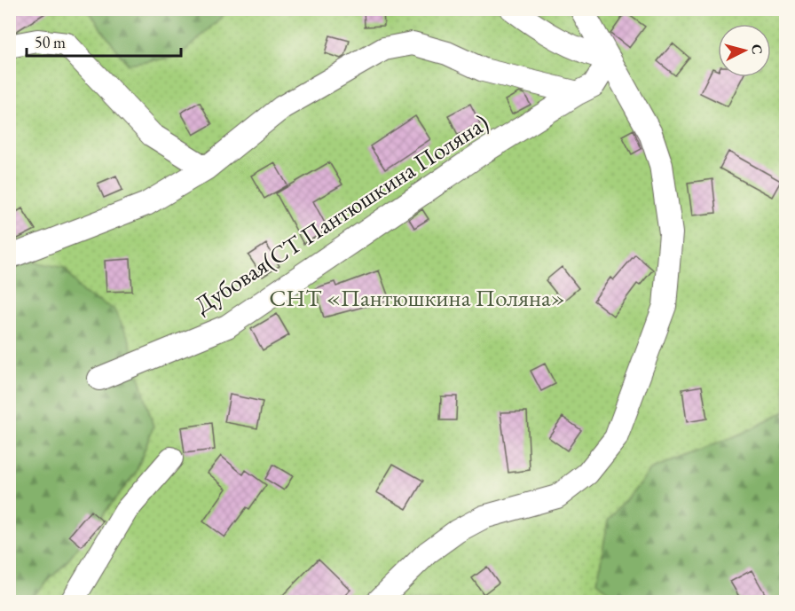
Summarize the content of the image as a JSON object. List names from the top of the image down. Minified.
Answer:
{"streets":{"street":["Дубовая(СТ Пантюшкина Поляна)"]},"parks":["СНТ «Пантюшкина Поляна»"],"scale_bar":"50 m","north":"right"}
